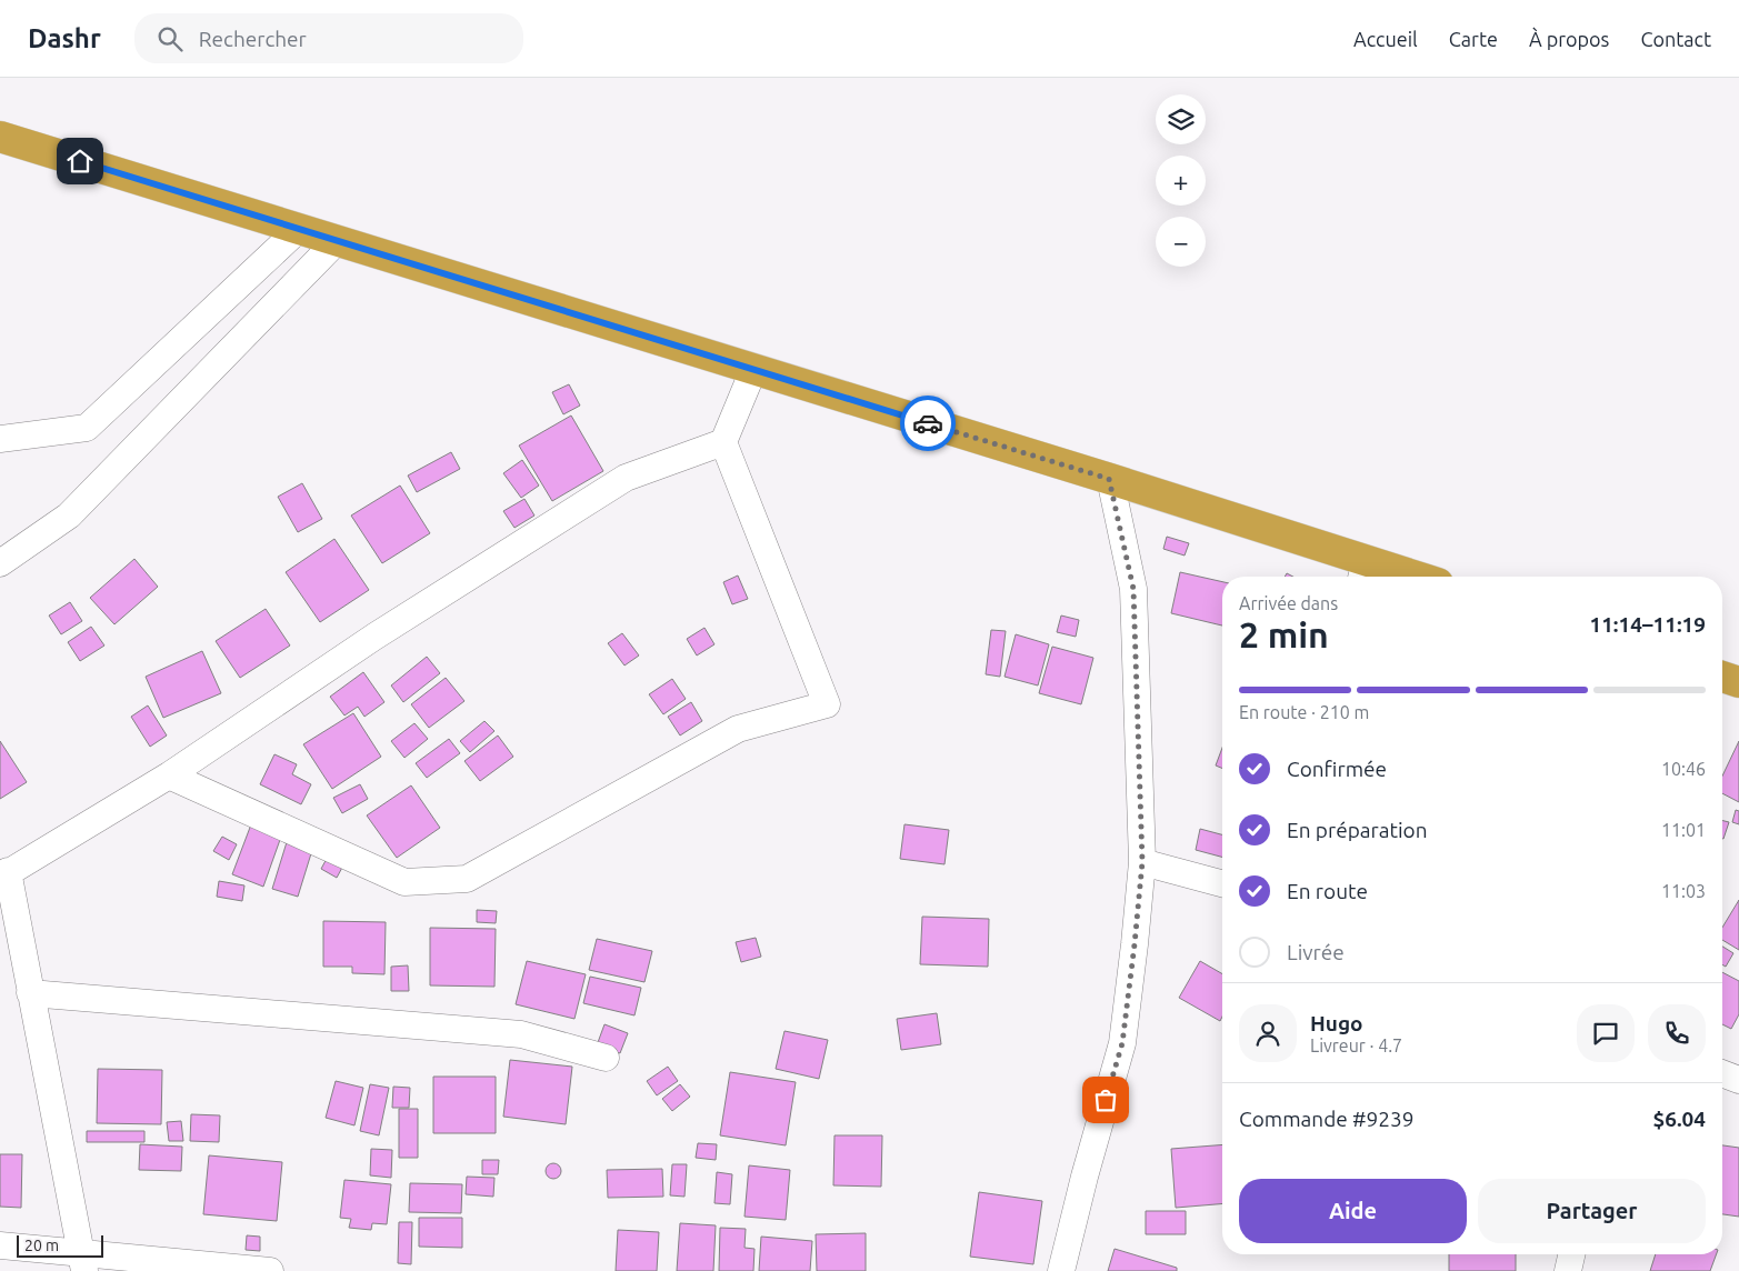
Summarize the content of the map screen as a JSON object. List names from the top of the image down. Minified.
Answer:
{"scale_bar":"20 m","page":{"header":"Dashr","search":"Rechercher","nav":["Accueil","Carte","À propos","Contact"],"map_buttons":["+","−"],"heading":["2 min","Arrivée dans","11:14–11:19"],"panel":["Hugo","Livreur · 4.7","Commande #9239","$6.04"],"bar":"En route · 210 m","list":[["Confirmée","10:46"],["En préparation","11:01"],["En route","11:03"],"Livrée"],"buttons":["Aide","Partager"],"scale":"20 m"}}
